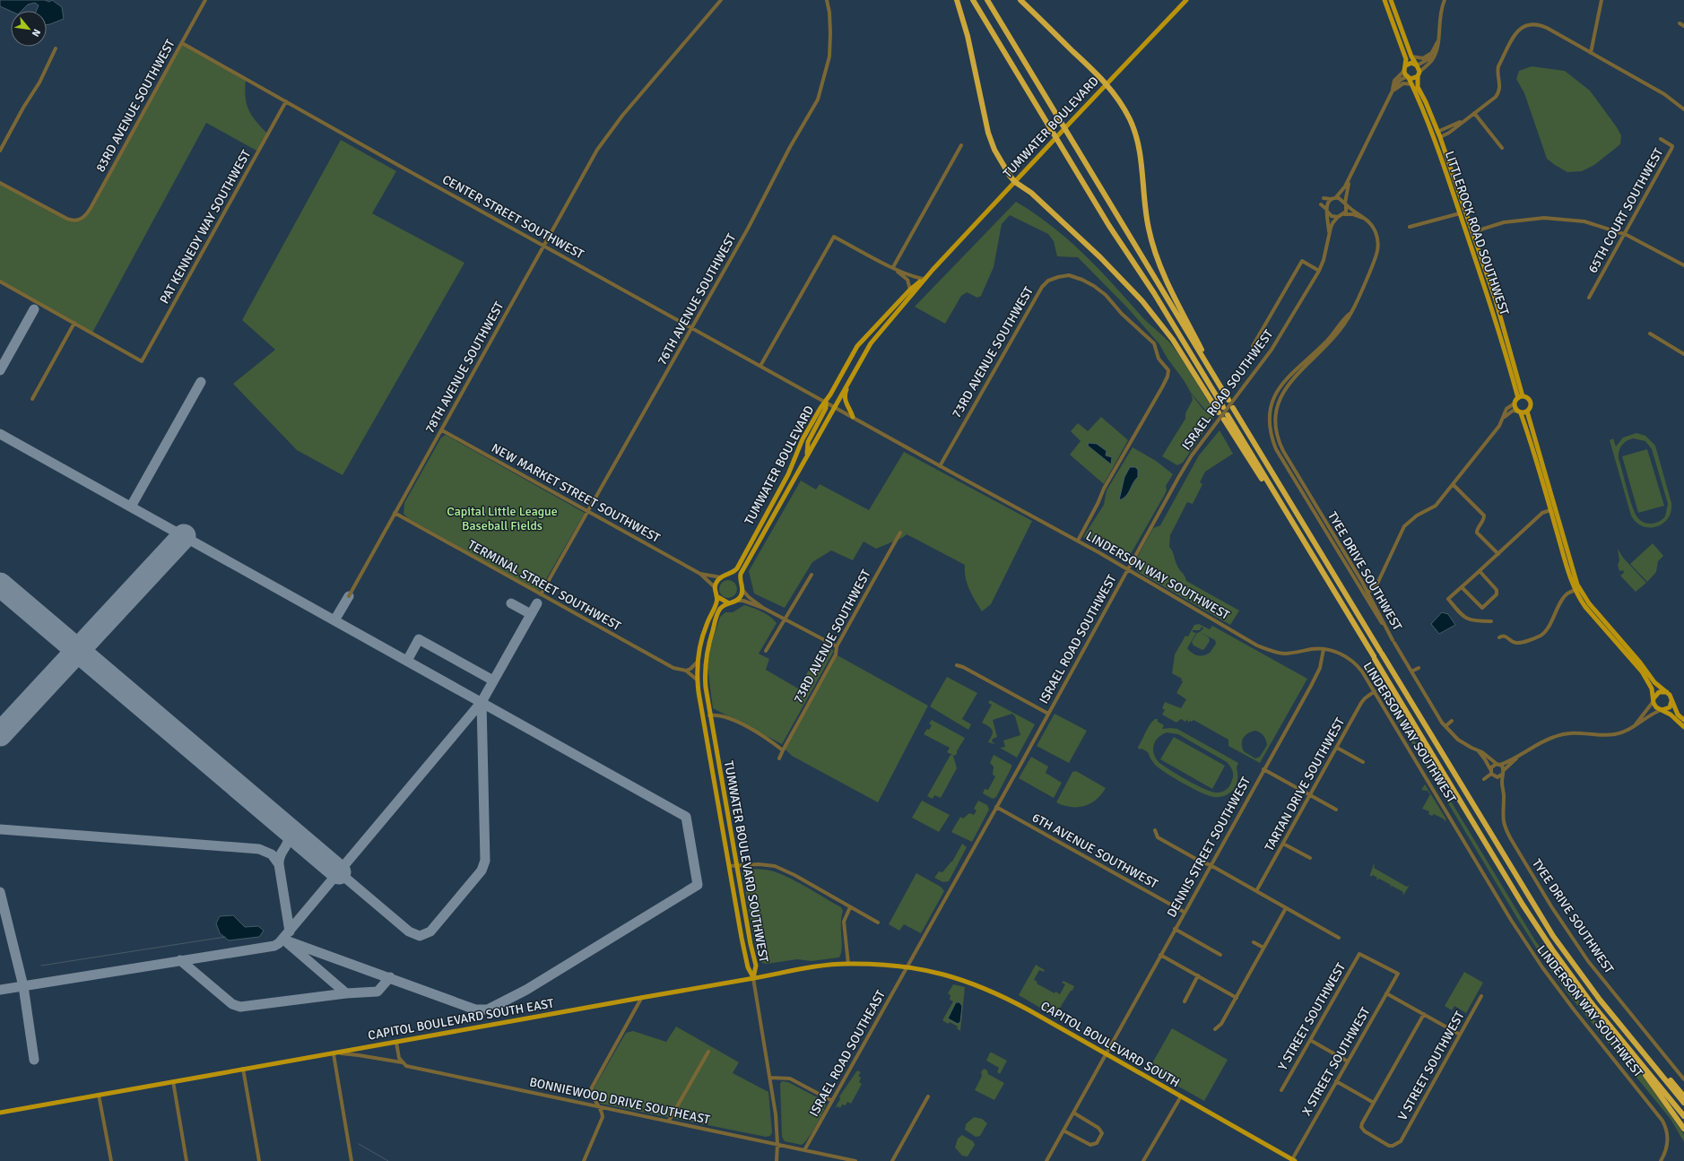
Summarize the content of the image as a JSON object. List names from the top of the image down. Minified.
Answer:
{"streets":{"main road":["TUMWATER BOULEVARD","LITTLEROCK ROAD SOUTHWEST","TUMWATER BOULEVARD SOUTHWEST","CAPITOL BOULEVARD SOUTH EAST","CAPITOL BOULEVARD SOUTH"],"street":["83RD AVENUE SOUTHWEST","65TH COURT SOUTHWEST","CENTER STREET SOUTHWEST","PAT KENNEDY WAY SOUTHWEST","76TH AVENUE SOUTHWEST","73RD AVENUE SOUTHWEST","78TH AVENUE SOUTHWEST","ISRAEL ROAD SOUTHWEST","NEW MARKET STREET SOUTHWEST","TYEE DRIVE SOUTHWEST","LINDERSON WAY SOUTHWEST","TERMINAL STREET SOUTHWEST","TARTAN DRIVE SOUTHWEST","DENNIS STREET SOUTHWEST","6TH AVENUE SOUTHWEST","Y STREET SOUTHWEST","ISRAEL ROAD SOUTHEAST","X STREET SOUTHWEST","V STREET SOUTHWEST","BONNIEWOOD DRIVE SOUTHEAST"]},"crossings":[["83RD AVENUE SOUTHWEST","CENTER STREET SOUTHWEST"],["TUMWATER BOULEVARD","CENTER STREET SOUTHWEST"],["TUMWATER BOULEVARD","NEW MARKET STREET SOUTHWEST"],["TUMWATER BOULEVARD","LINDERSON WAY SOUTHWEST"],["TUMWATER BOULEVARD","TUMWATER BOULEVARD SOUTHWEST"],["CENTER STREET SOUTHWEST","PAT KENNEDY WAY SOUTHWEST"],["CENTER STREET SOUTHWEST","76TH AVENUE SOUTHWEST"],["CENTER STREET SOUTHWEST","78TH AVENUE SOUTHWEST"],["CENTER STREET SOUTHWEST","LINDERSON WAY SOUTHWEST"],["76TH AVENUE SOUTHWEST","NEW MARKET STREET SOUTHWEST"],["76TH AVENUE SOUTHWEST","TERMINAL STREET SOUTHWEST"],["73RD AVENUE SOUTHWEST","LINDERSON WAY SOUTHWEST"],["78TH AVENUE SOUTHWEST","NEW MARKET STREET SOUTHWEST"],["78TH AVENUE SOUTHWEST","TERMINAL STREET SOUTHWEST"],["ISRAEL ROAD SOUTHWEST","TYEE DRIVE SOUTHWEST"],["ISRAEL ROAD SOUTHWEST","LINDERSON WAY SOUTHWEST"],["ISRAEL ROAD SOUTHWEST","6TH AVENUE SOUTHWEST"],["ISRAEL ROAD SOUTHWEST","CAPITOL BOULEVARD SOUTH"],["ISRAEL ROAD SOUTHWEST","ISRAEL ROAD SOUTHEAST"],["NEW MARKET STREET SOUTHWEST","TUMWATER BOULEVARD SOUTHWEST"],["LINDERSON WAY SOUTHWEST","TARTAN DRIVE SOUTHWEST"],["LINDERSON WAY SOUTHWEST","DENNIS STREET SOUTHWEST"],["TERMINAL STREET SOUTHWEST","TUMWATER BOULEVARD SOUTHWEST"],["DENNIS STREET SOUTHWEST","6TH AVENUE SOUTHWEST"],["DENNIS STREET SOUTHWEST","CAPITOL BOULEVARD SOUTH"],["TUMWATER BOULEVARD SOUTHWEST","CAPITOL BOULEVARD SOUTH EAST"],["Y STREET SOUTHWEST","X STREET SOUTHWEST"],["CAPITOL BOULEVARD SOUTH EAST","CAPITOL BOULEVARD SOUTH"],["CAPITOL BOULEVARD SOUTH EAST","BONNIEWOOD DRIVE SOUTHEAST"],["CAPITOL BOULEVARD SOUTH","ISRAEL ROAD SOUTHEAST"],["CAPITOL BOULEVARD SOUTH","X STREET SOUTHWEST"],["ISRAEL ROAD SOUTHEAST","BONNIEWOOD DRIVE SOUTHEAST"]],"parks":["Capital Little League Baseball Fields"],"north":"bottom right"}
